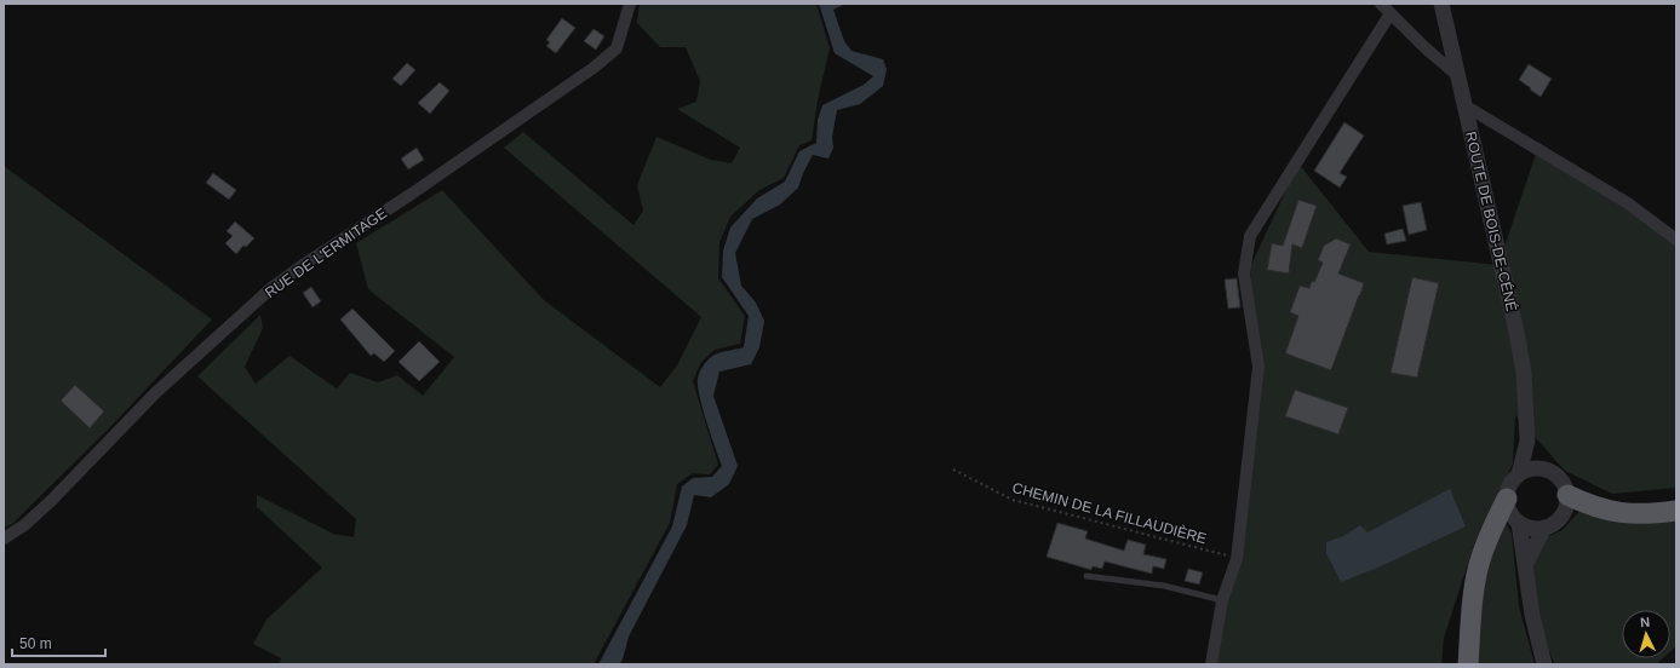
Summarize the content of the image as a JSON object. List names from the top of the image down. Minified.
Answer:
{"streets":{"street":["ROUTE DE BOIS-DE-CÉNÉ","RUE DE L'ERMITAGE"],"path":["CHEMIN DE LA FILLAUDIÈRE"]},"scale_bar":"50 m","north":"top"}
